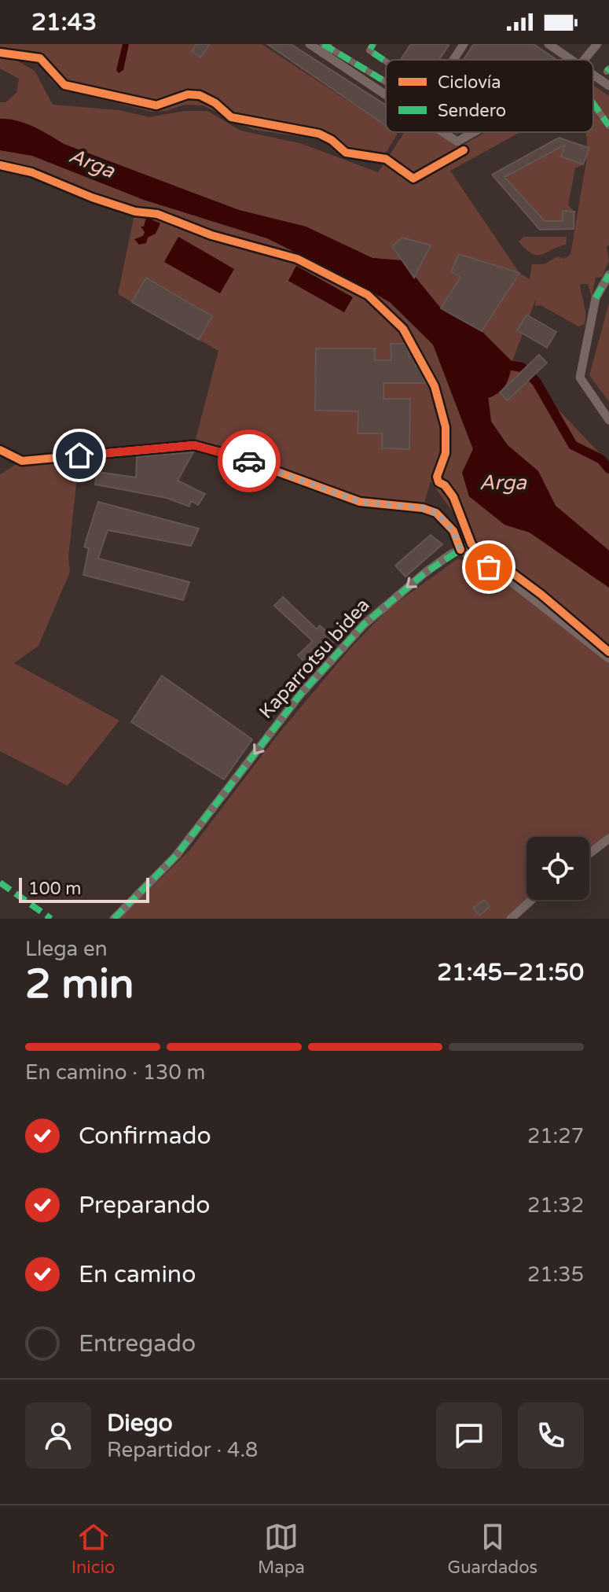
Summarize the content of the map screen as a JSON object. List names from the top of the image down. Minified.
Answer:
{"streets":{"street":["Kaparrotsu bidea"]},"one_way":["Kaparrotsu bidea"],"water":["Arga"],"legend":["Ciclovía","Sendero"],"scale_bar":"100 m","page":{"status":"21:43","scale":"100 m","heading":["2 min","Llega en","21:45–21:50"],"panel":["Diego","Repartidor · 4.8"],"bar":"En camino · 130 m","list":[["Confirmado","21:27"],["Preparando","21:32"],["En camino","21:35"],"Entregado"],"tabs":["Inicio","Mapa","Guardados"]}}
